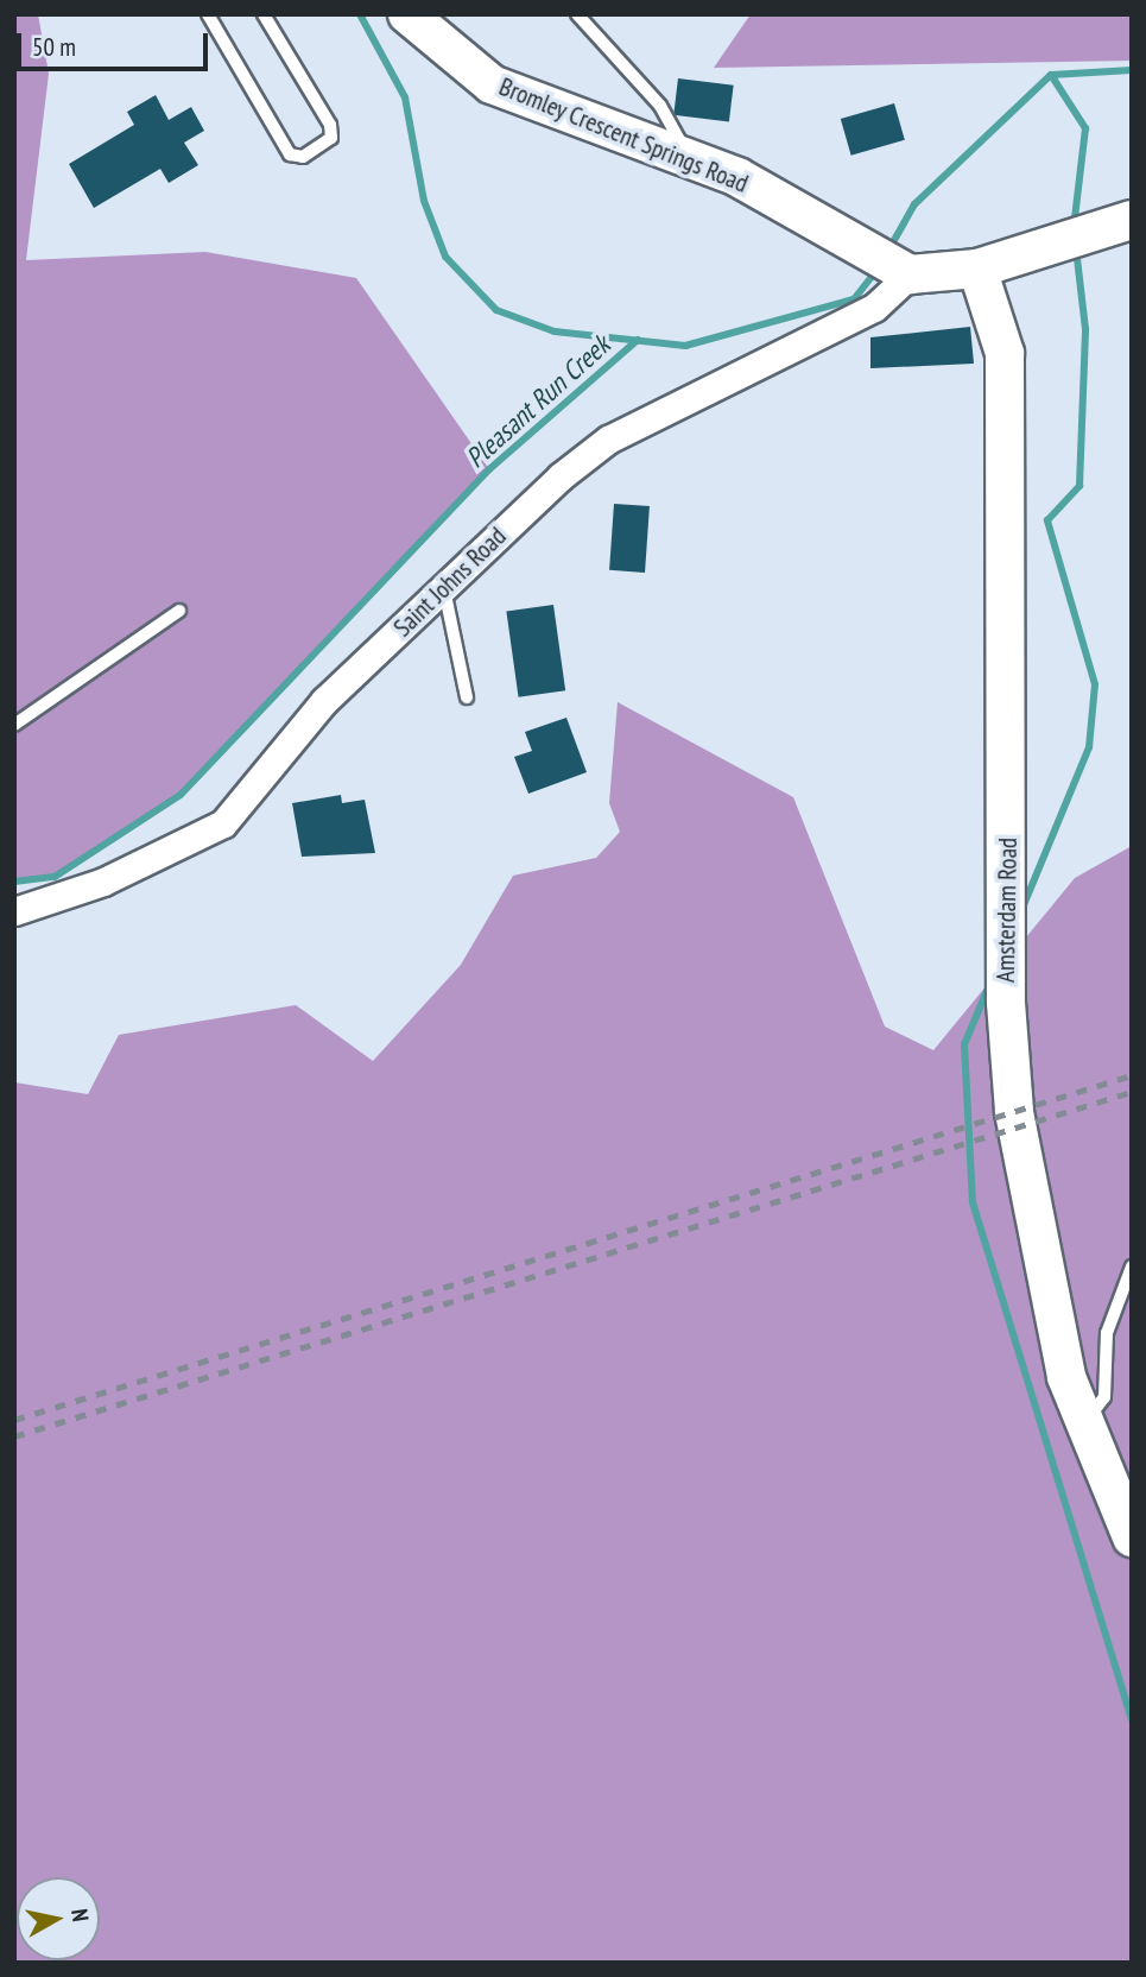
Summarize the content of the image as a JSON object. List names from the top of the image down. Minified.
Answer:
{"streets":{"street":["Bromley Crescent Springs Road","Saint Johns Road","Amsterdam Road"]},"crossings":[["Bromley Crescent Springs Road","Saint Johns Road"]],"water":["Pleasant Run Creek"],"scale_bar":"50 m","north":"right"}
